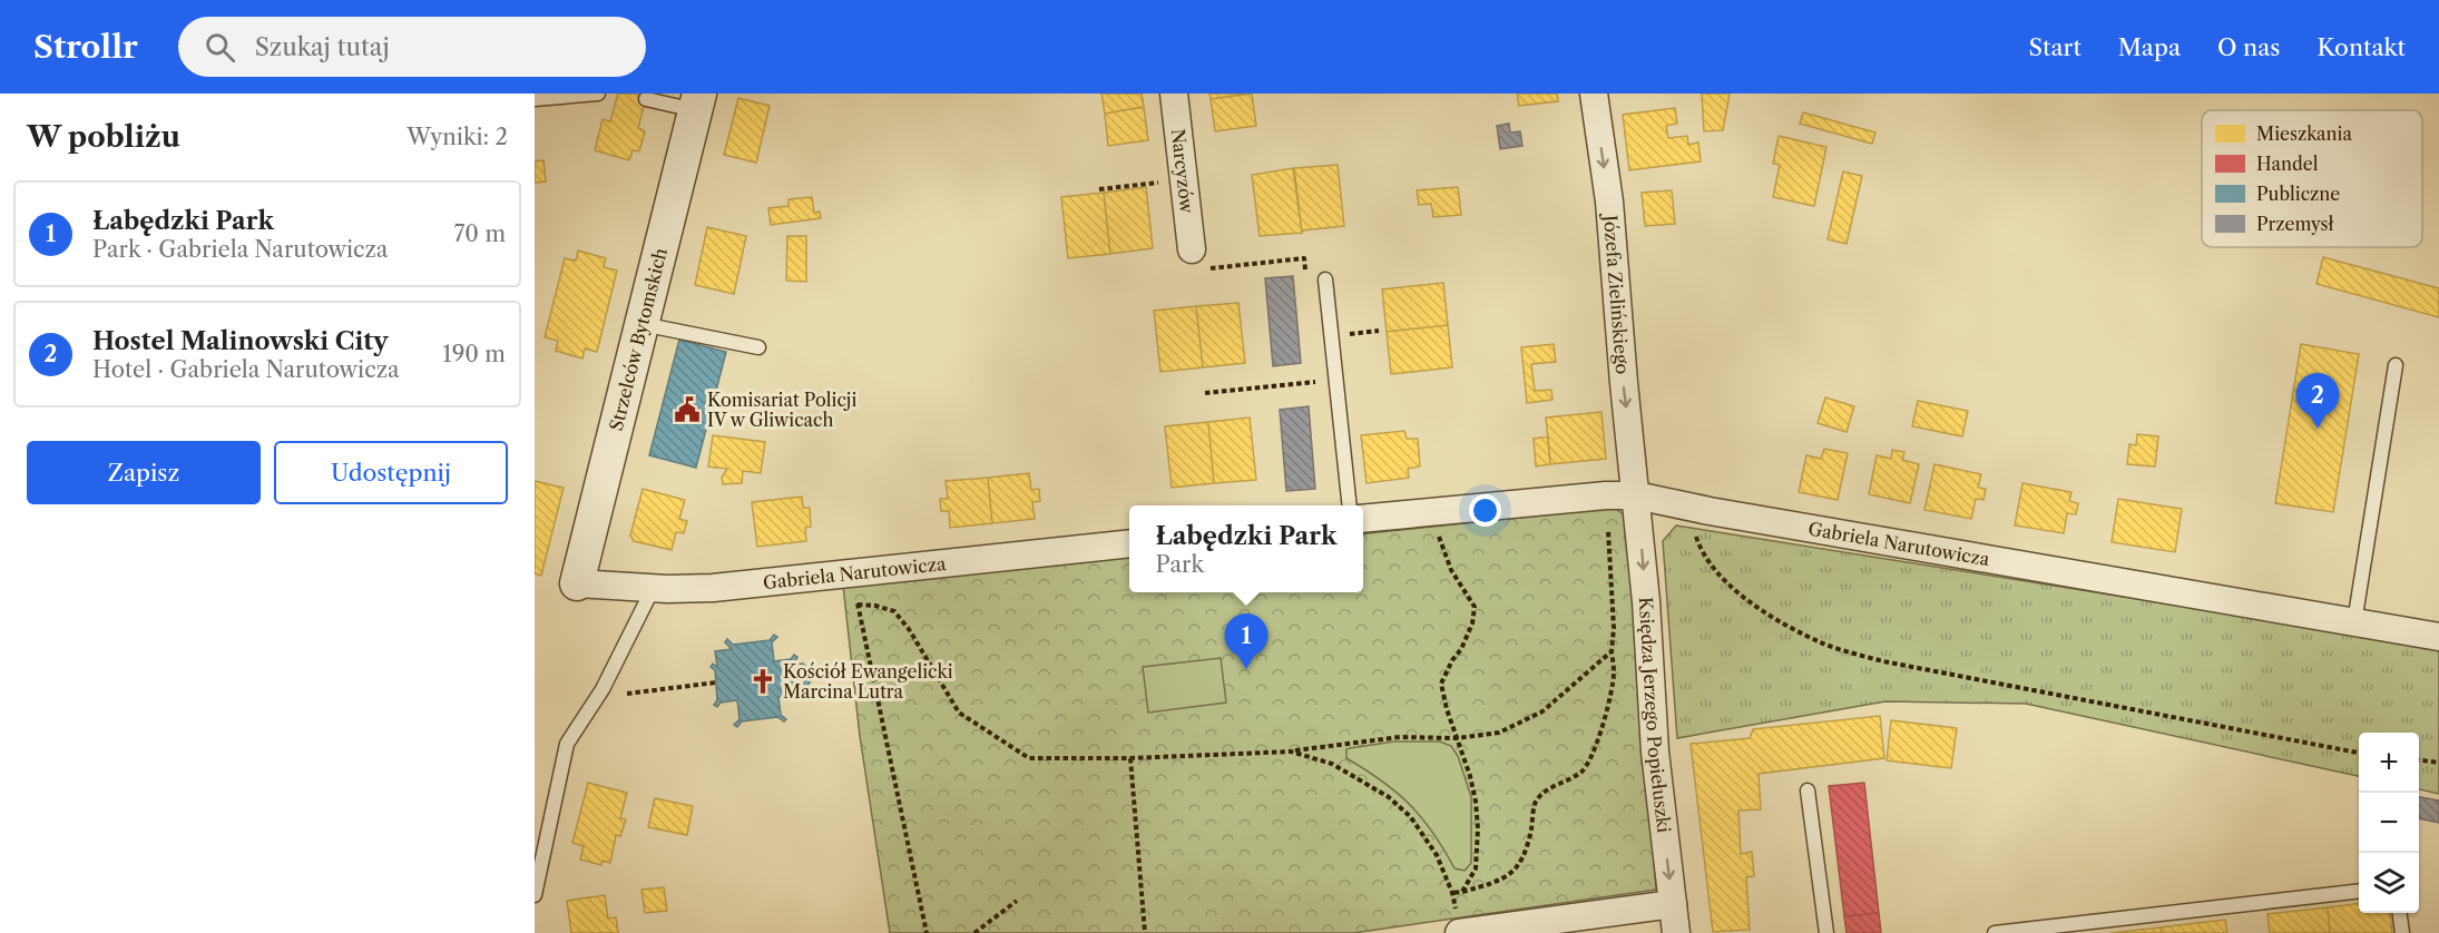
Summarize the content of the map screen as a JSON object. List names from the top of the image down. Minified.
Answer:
{"streets":{"street":["Narcyzów","Józefa Zielińskiego","Strzelców Bytomskich","Gabriela Narutowicza","Księdza Jerzego Popiełuszki"]},"crossings":[["Józefa Zielińskiego","Gabriela Narutowicza"],["Józefa Zielińskiego","Księdza Jerzego Popiełuszki"],["Strzelców Bytomskich","Gabriela Narutowicza"],["Gabriela Narutowicza","Księdza Jerzego Popiełuszki"]],"one_way":["Józefa Zielińskiego","Księdza Jerzego Popiełuszki"],"places":{"public building":["Komisariat Policji IV w Gliwicach"],"church":["Kościół Ewangelicki Marcina Lutra"]},"legend":["Mieszkania","Handel","Publiczne","Przemysł"],"page":{"header":"Strollr","search":"Szukaj tutaj","nav":["Start","Mapa","O nas","Kontakt"],"heading":["W pobliżu","Wyniki: 2"],"list":[{"mark":"1","name":"Łabędzki Park","note":"Park · Gabriela Narutowicza","value":"70 m"},{"mark":"2","name":"Hostel Malinowski City","note":"Hotel · Gabriela Narutowicza","value":"190 m"}],"pins":["2","1"],"buttons":["Zapisz","Udostępnij"],"popup":["Łabędzki Park","Park"],"map_buttons":["+","−"]}}
